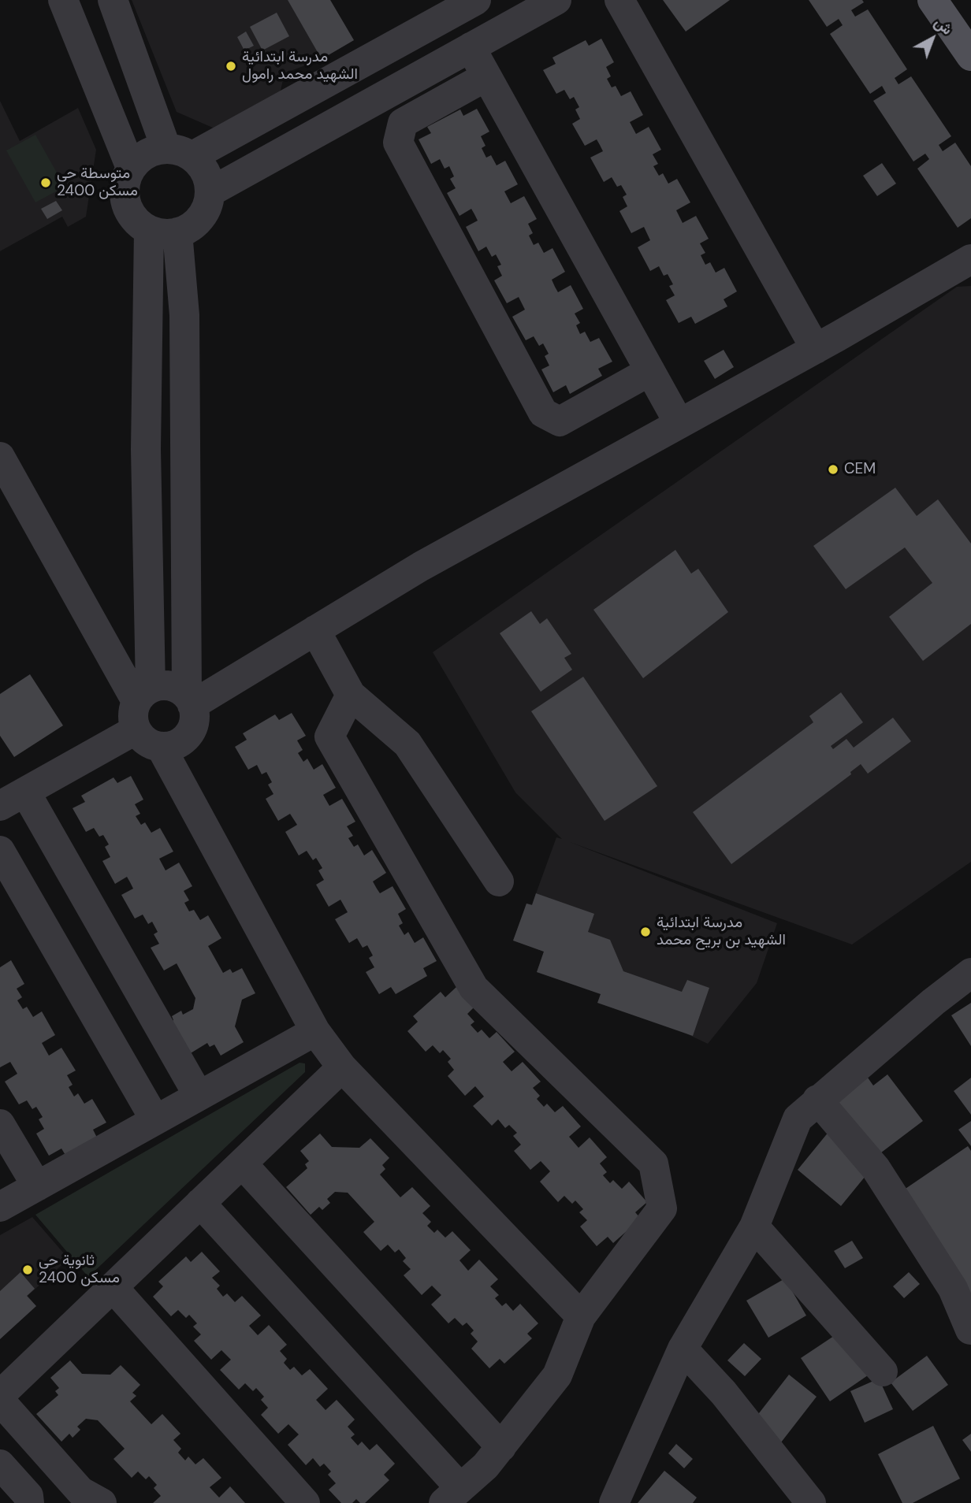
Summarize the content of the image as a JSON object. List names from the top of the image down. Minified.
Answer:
{"places":["مدرسة ابتدائية الشهيد محمد رامول","متوسطة حي 2400 مسكن","CEM","مدرسة ابتدائية الشهيد بن بريح محمد","ثانوية حي 2400 مسكن"],"north":"top right"}
